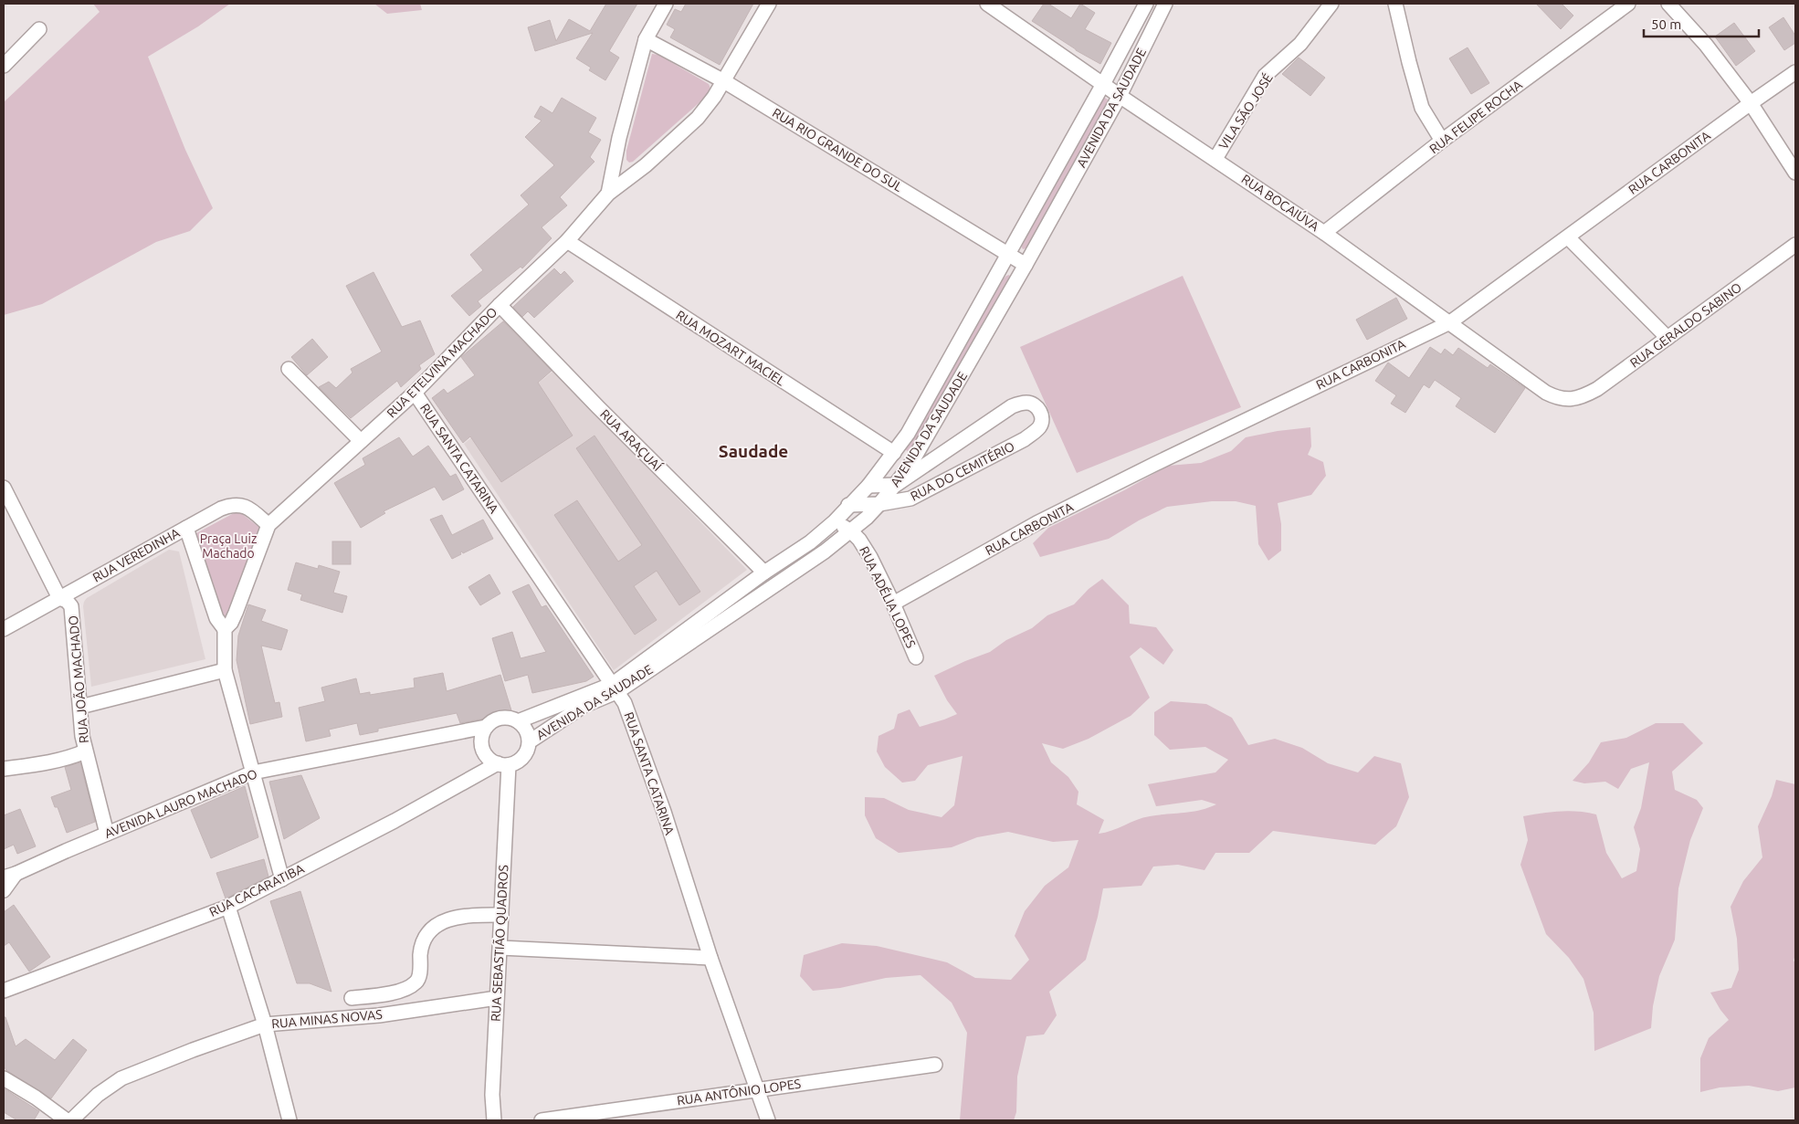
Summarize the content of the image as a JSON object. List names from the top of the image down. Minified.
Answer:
{"streets":{"street":["AVENIDA DA SAUDADE","VILA SÃO JOSÉ","RUA FELIPE ROCHA","RUA RIO GRANDE DO SUL","RUA CARBONITA","RUA BOCAIÚVA","RUA GERALDO SABINO","RUA MOZART MACIEL","RUA ETELVINA MACHADO","RUA ARAÇUAÍ","RUA SANTA CATARINA","RUA DO CEMITÉRIO","RUA VEREDINHA","RUA ADÉLIA LOPES","RUA JOÃO MACHADO","AVENIDA LAURO MACHADO","RUA CACARATIBA","RUA SEBASTIÃO QUADROS","RUA MINAS NOVAS","RUA ANTÔNIO LOPES"]},"crossings":[["AVENIDA DA SAUDADE","RUA RIO GRANDE DO SUL"],["AVENIDA DA SAUDADE","RUA BOCAIÚVA"],["AVENIDA DA SAUDADE","RUA MOZART MACIEL"],["AVENIDA DA SAUDADE","RUA ARAÇUAÍ"],["AVENIDA DA SAUDADE","RUA SANTA CATARINA"],["AVENIDA DA SAUDADE","RUA DO CEMITÉRIO"],["AVENIDA DA SAUDADE","RUA ADÉLIA LOPES"],["AVENIDA DA SAUDADE","AVENIDA LAURO MACHADO"],["AVENIDA DA SAUDADE","RUA CACARATIBA"],["AVENIDA DA SAUDADE","RUA SEBASTIÃO QUADROS"],["VILA SÃO JOSÉ","RUA BOCAIÚVA"],["RUA FELIPE ROCHA","RUA BOCAIÚVA"],["RUA RIO GRANDE DO SUL","RUA ETELVINA MACHADO"],["RUA CARBONITA","RUA BOCAIÚVA"],["RUA CARBONITA","RUA ADÉLIA LOPES"],["RUA BOCAIÚVA","RUA GERALDO SABINO"],["RUA MOZART MACIEL","RUA ETELVINA MACHADO"],["RUA ETELVINA MACHADO","RUA ARAÇUAÍ"],["RUA ETELVINA MACHADO","RUA SANTA CATARINA"],["RUA ETELVINA MACHADO","RUA VEREDINHA"],["RUA SANTA CATARINA","RUA ANTÔNIO LOPES"],["RUA VEREDINHA","RUA JOÃO MACHADO"],["RUA JOÃO MACHADO","AVENIDA LAURO MACHADO"],["AVENIDA LAURO MACHADO","RUA CACARATIBA"],["AVENIDA LAURO MACHADO","RUA SEBASTIÃO QUADROS"],["RUA CACARATIBA","RUA SEBASTIÃO QUADROS"],["RUA SEBASTIÃO QUADROS","RUA MINAS NOVAS"]],"districts":["Saudade"],"parks":["Praça Luiz Machado"],"scale_bar":"50 m"}
